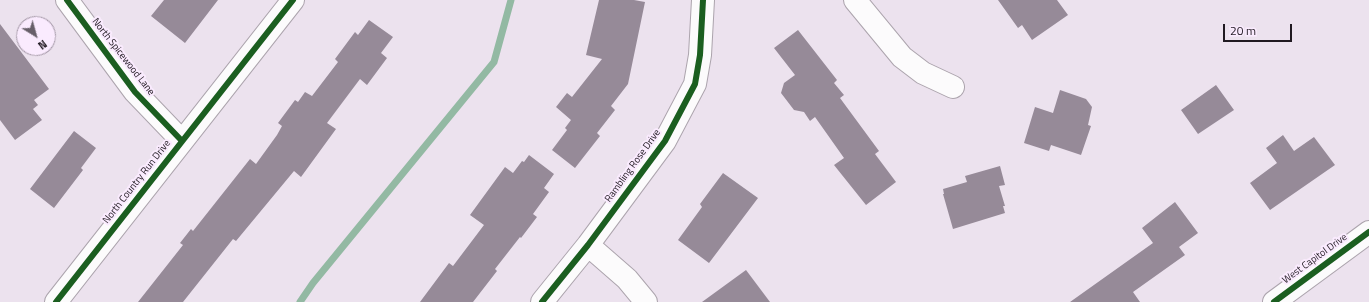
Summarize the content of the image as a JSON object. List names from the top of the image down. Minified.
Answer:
{"streets":{"street":["North Spicewood Lane","Rambling Rose Drive","North Country Run Drive","West Capitol Drive"]},"crossings":[["North Spicewood Lane","North Country Run Drive"]],"scale_bar":"20 m","north":"bottom right"}
